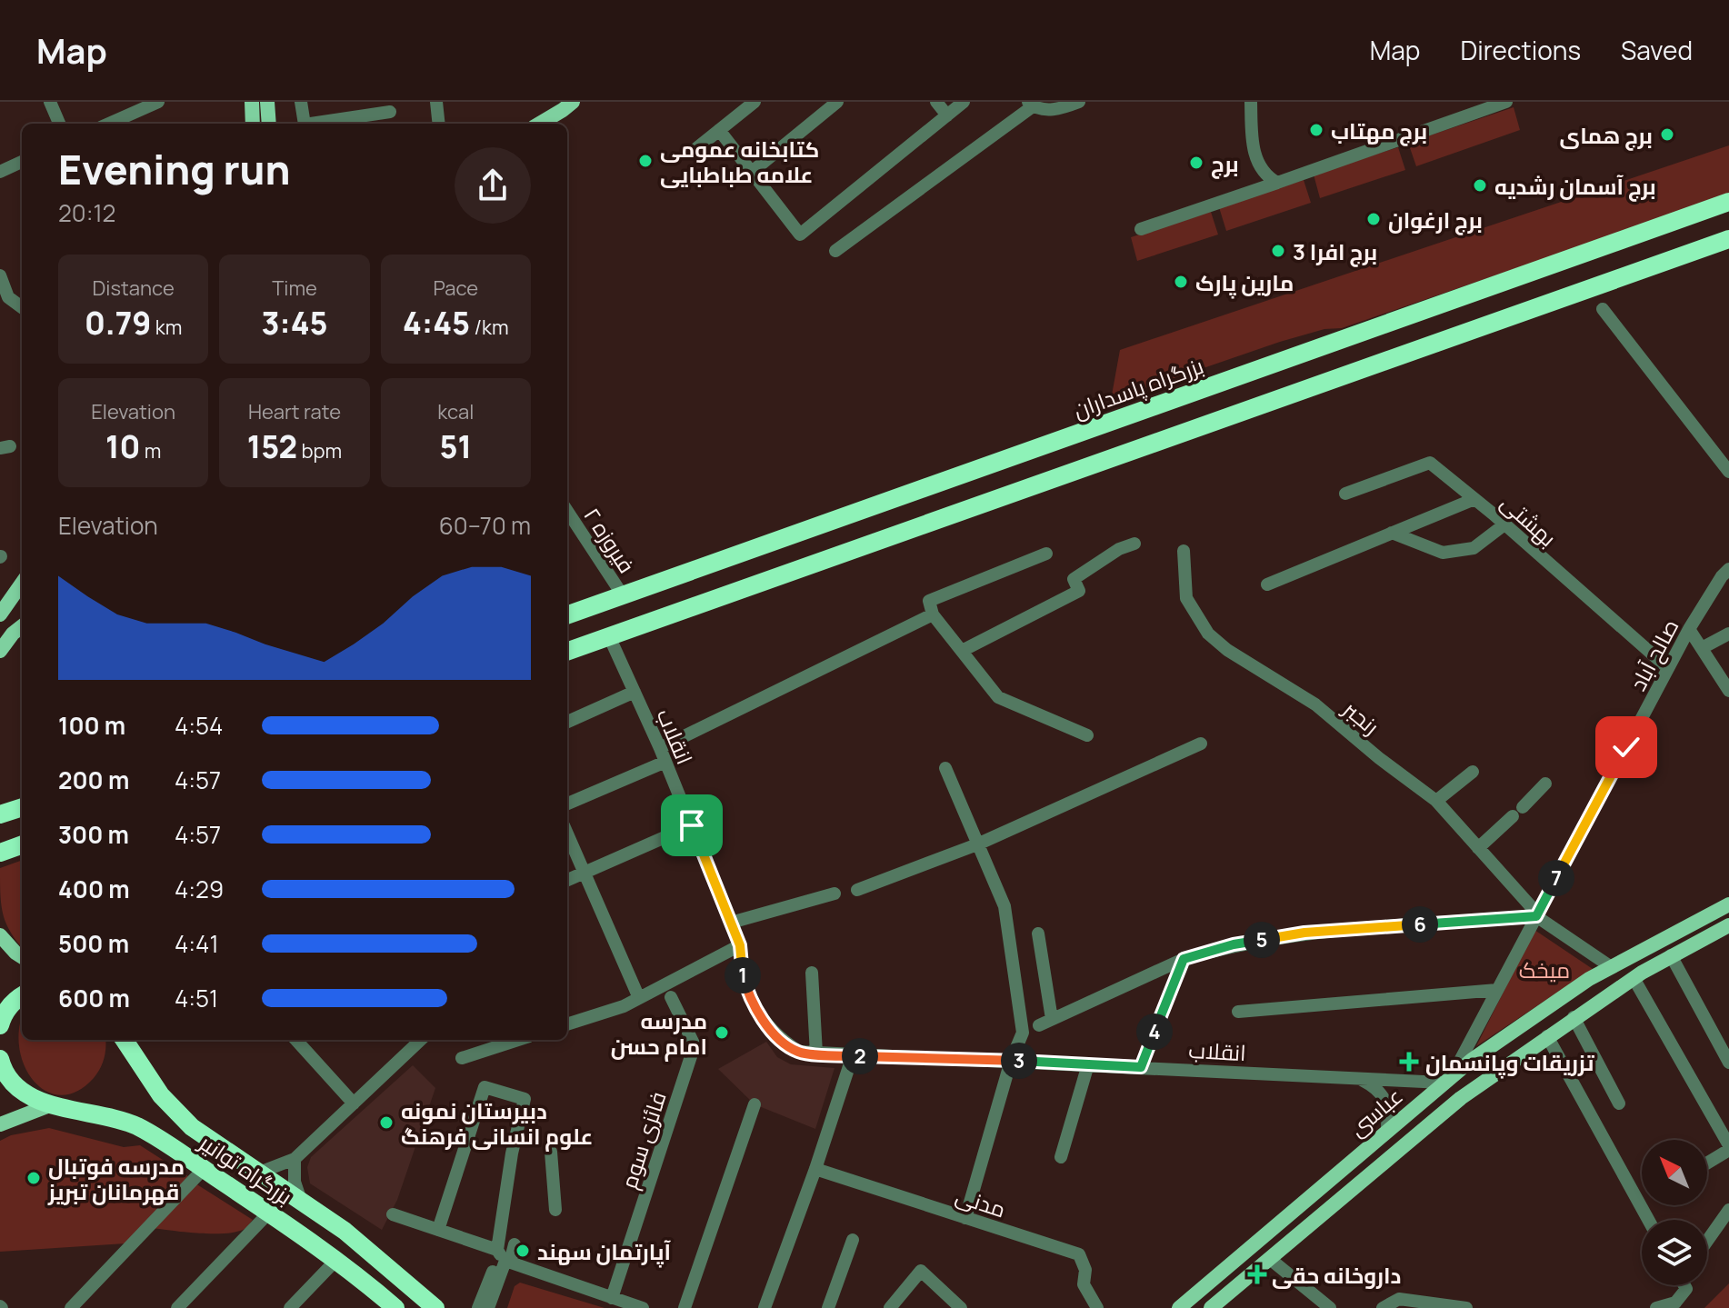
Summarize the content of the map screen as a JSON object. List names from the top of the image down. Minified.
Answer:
{"streets":{"highway":["بزرگراه پاسداران","بزرگراه توانیر"],"main road":["عباسى"],"street":["بهشتی","فیروزه ٢","صالح آباد","رنجبر","انقلاب","فائزی سوم","مدنی"]},"crossings":[["بزرگراه پاسداران","فیروزه ٢"],["بهشتی","صالح آباد"],["صالح آباد","رنجبر"],["صالح آباد","انقلاب"],["صالح آباد","عباسى"],["رنجبر","عباسى"],["انقلاب","عباسى"]],"parks":["میخک"],"places":{"other":["برج مهتاب","برج همای","کتابخانه عمومی علامه طباطبایی","برج","برج آسمان رشدیه","برج ارغوان","برج افرا 3","مارین پارک","مدرسه امام حسن","دبیرستان نمونه علوم انسانی فرهنگ","مدرسه فوتبال قهرمانان تبریز","آپارتمان سهند"],"health":["تزریقات وپانسمان","داروخانه حقی"]},"north":"top left","page":{"header":"Map","nav":["Map","Directions","Saved"],"heading":["Evening run","20:12"],"stats":[["Distance","0.79 km"],["Time","3:45"],["Pace","4:45 /km"],["Elevation","10 m"],["Heart rate","152 bpm"],["kcal","51"]],"chart":["Elevation","60–70 m"],"list":[{"name":"100 m","note":"4:54"},{"name":"200 m","note":"4:57"},{"name":"300 m","note":"4:57"},{"name":"400 m","note":"4:29"},{"name":"500 m","note":"4:41"},{"name":"600 m","note":"4:51"}],"pins":["7","6","5","1","4","2","3"]}}
